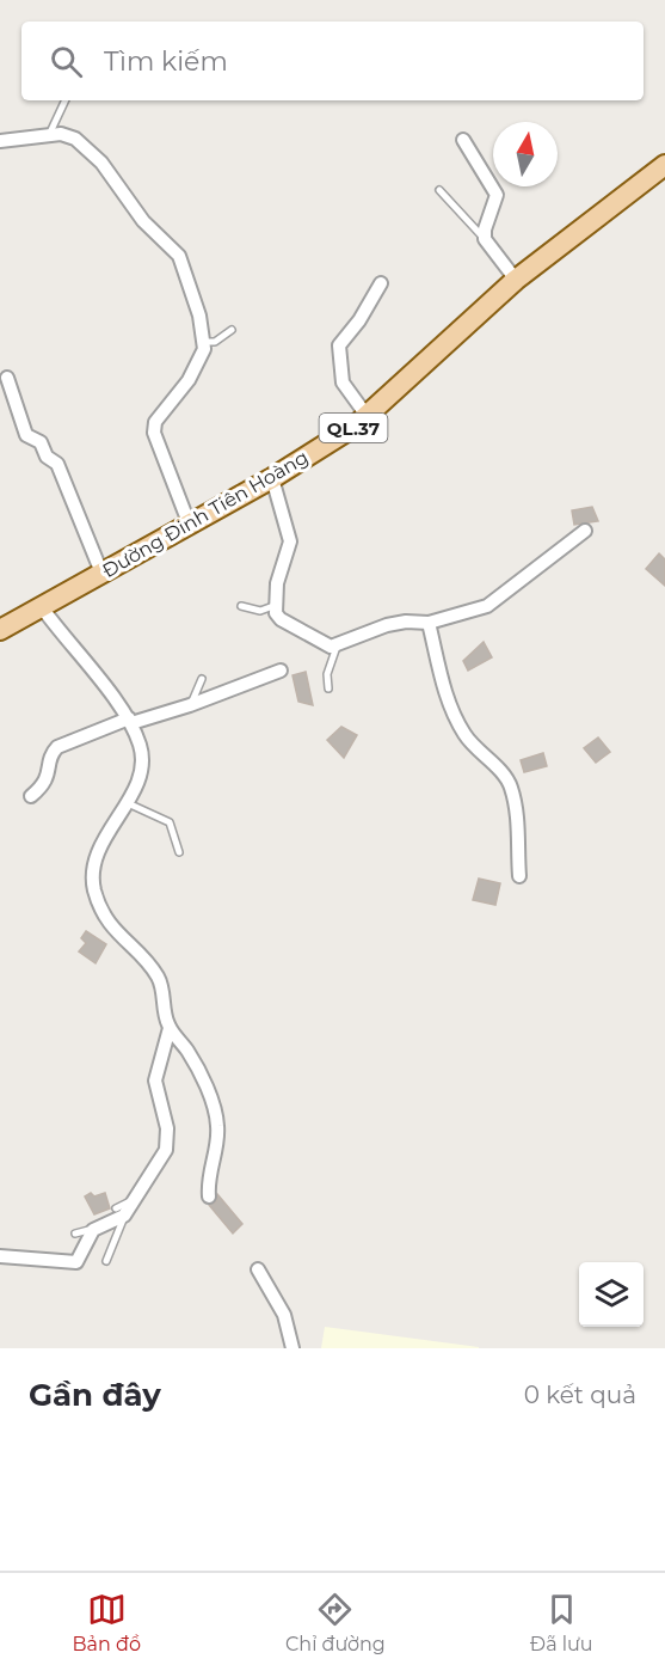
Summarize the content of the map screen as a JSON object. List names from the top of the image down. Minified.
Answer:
{"streets":{"main road":["QL.37","Đường Đinh Tiên Hoàng"]},"north":"top","page":{"search":"Tìm kiếm","heading":["Gần đây","0 kết quả"],"nav":["Bản đồ","Chỉ đường","Đã lưu"]}}
